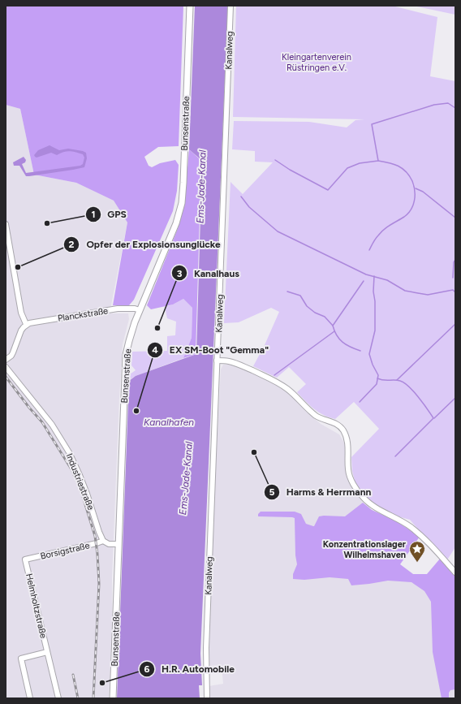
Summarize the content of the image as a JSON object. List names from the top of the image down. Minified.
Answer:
{"streets":{"street":["Kanalweg","Bunsenstraße","Planckstraße","Industriestraße","Borsigstraße","Helmholtzstraße"]},"crossings":[["Bunsenstraße","Planckstraße"],["Industriestraße","Borsigstraße"],["Borsigstraße","Helmholtzstraße"]],"water":["Ems-Jade-Kanal","Kanalhafen"],"parks":["Kleingartenverein Rüstringen e.V."],"places":{"other":["GPS","Opfer der Explosionsunglücke","Kanalhaus","EX SM-Boot \"Gemma\"","Harms & Herrmann","H.R. Automobile"],"place":["Konzentrationslager Wilhelmshaven"]}}
